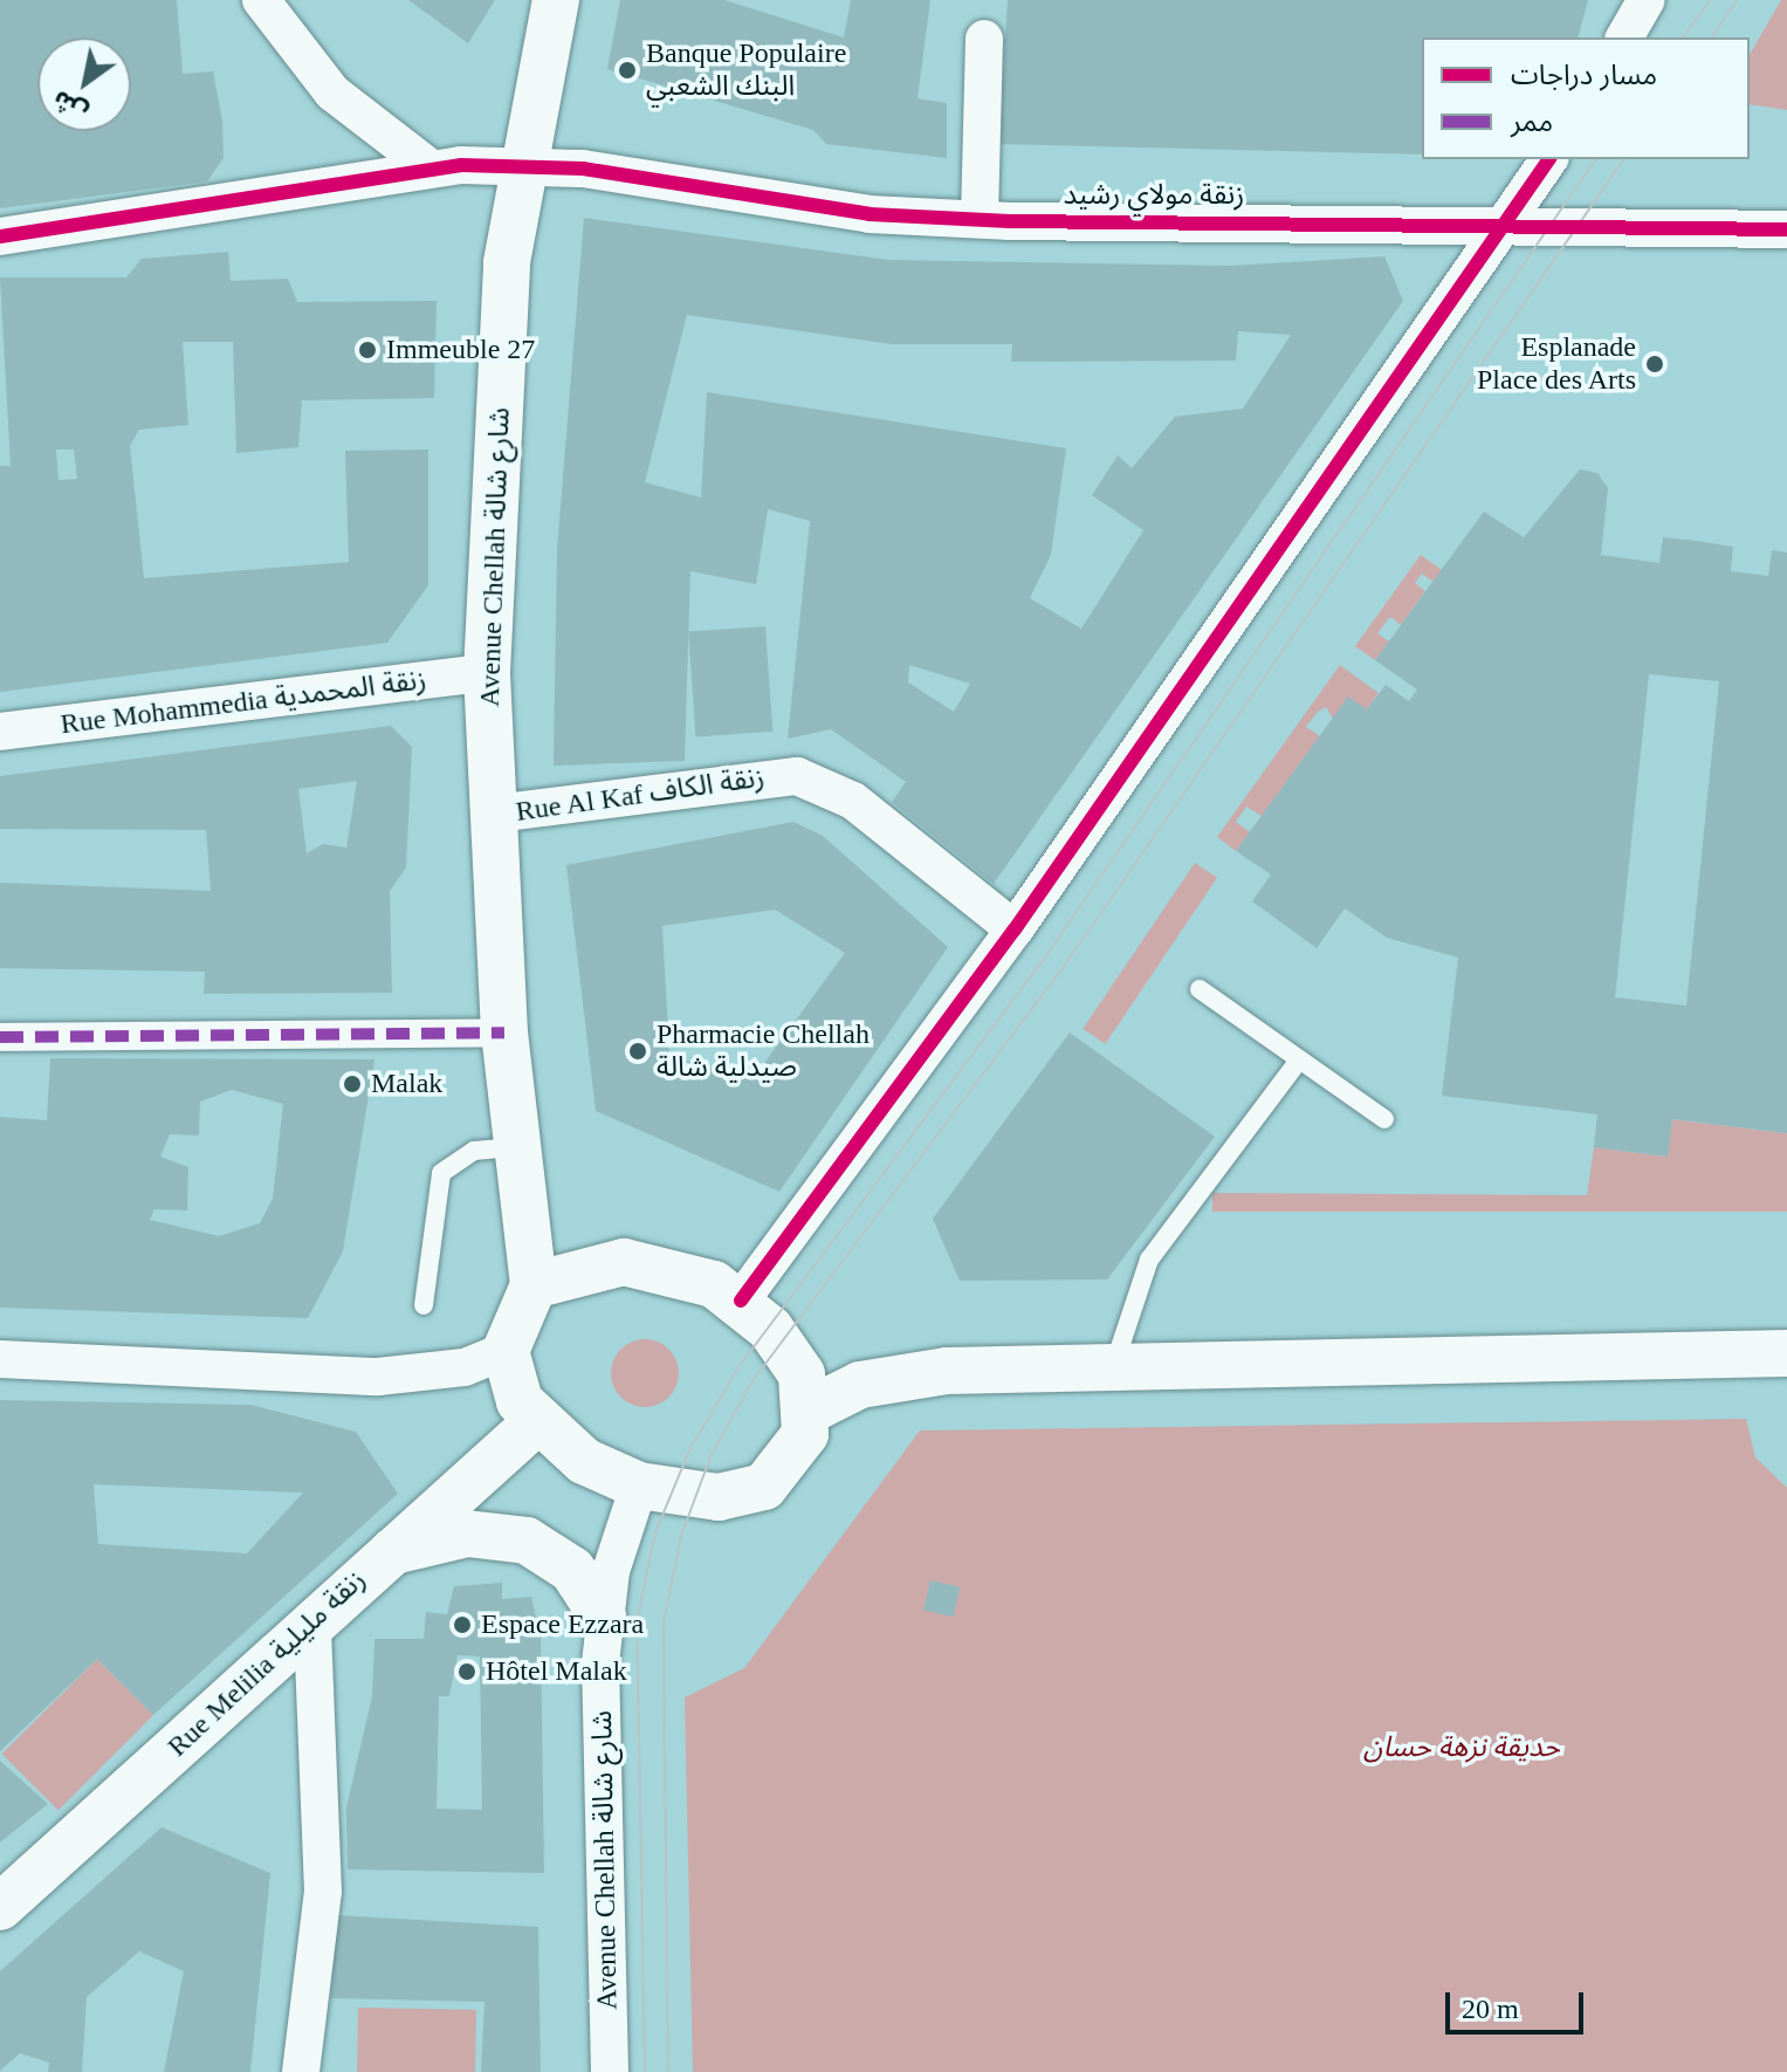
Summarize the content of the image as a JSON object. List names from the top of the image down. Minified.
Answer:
{"streets":{"street":["زنقة مولاي رشيد","Avenue Chellah شارع شالة","Rue Mohammedia زنقة المحمدية","Rue Al Kaf زنقة الكاف","Rue Melilia زنقة مليلية"]},"crossings":[["زنقة مولاي رشيد","Avenue Chellah شارع شالة"],["Avenue Chellah شارع شالة","Rue Mohammedia زنقة المحمدية"],["Avenue Chellah شارع شالة","Rue Al Kaf زنقة الكاف"],["Avenue Chellah شارع شالة","Rue Melilia زنقة مليلية"]],"parks":["حديقة نزهة حسان"],"places":["Banque Populaire البنك الشعبي","Immeuble 27","Esplanade Place des Arts","Pharmacie Chellah صيدلية شالة","Malak","Espace Ezzara","Hôtel Malak"],"legend":["مسار دراجات","ممر"],"scale_bar":"20 m","north":"bottom left"}
